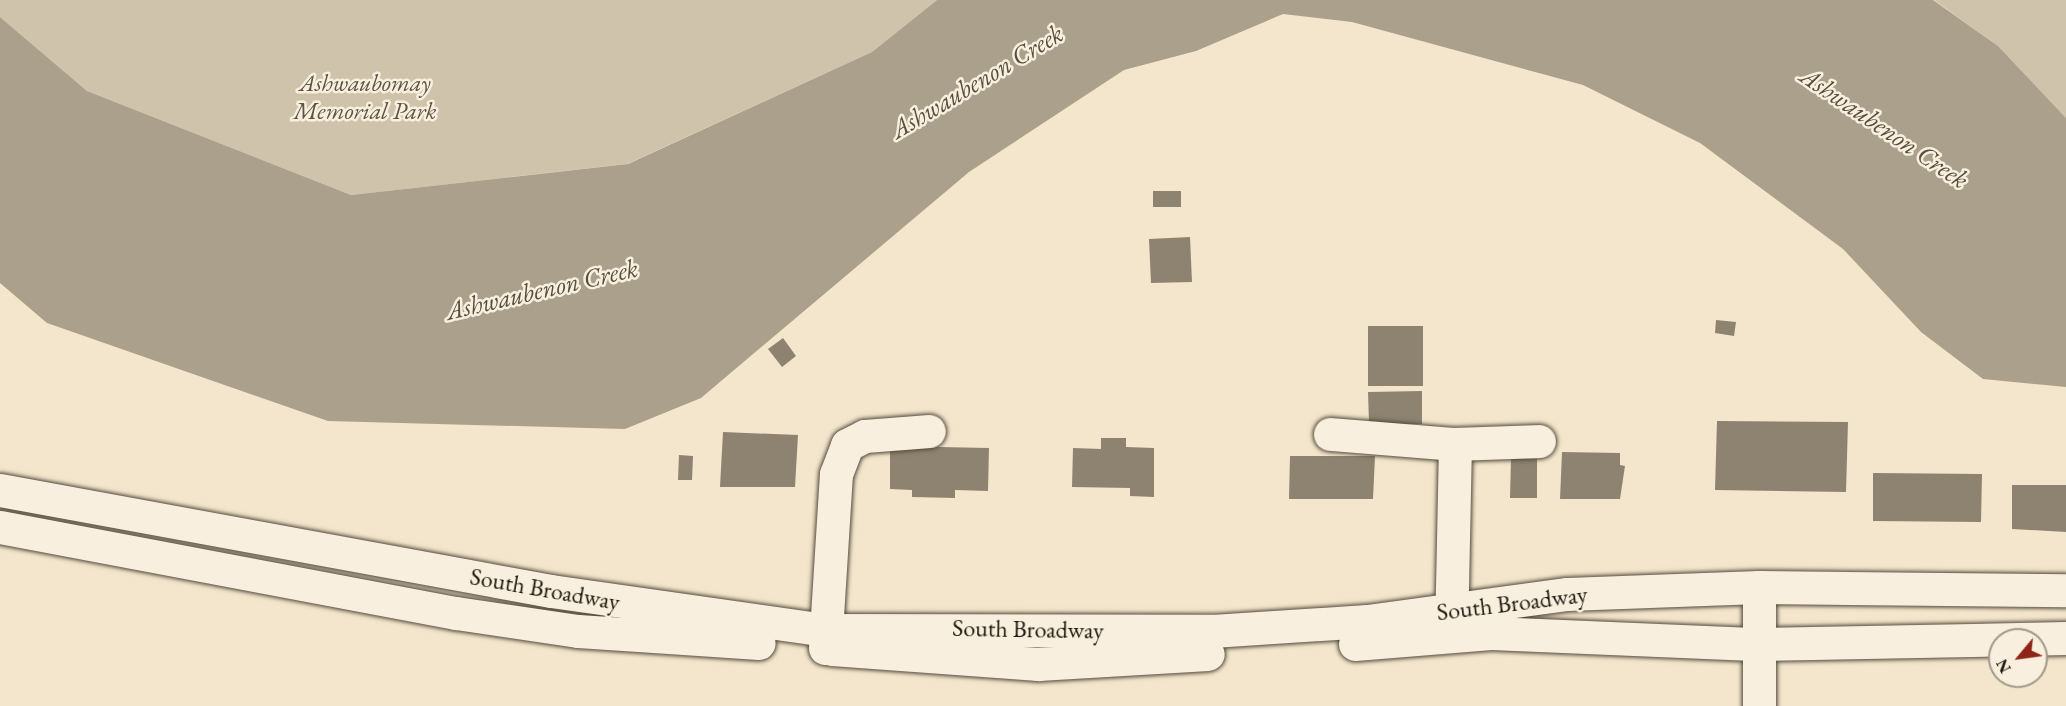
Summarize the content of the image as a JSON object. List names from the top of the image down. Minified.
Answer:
{"streets":{"street":["South Broadway"]},"water":["Ashwaubenon Creek"],"parks":["Ashwaubomay Memorial Park"],"north":"bottom left"}
